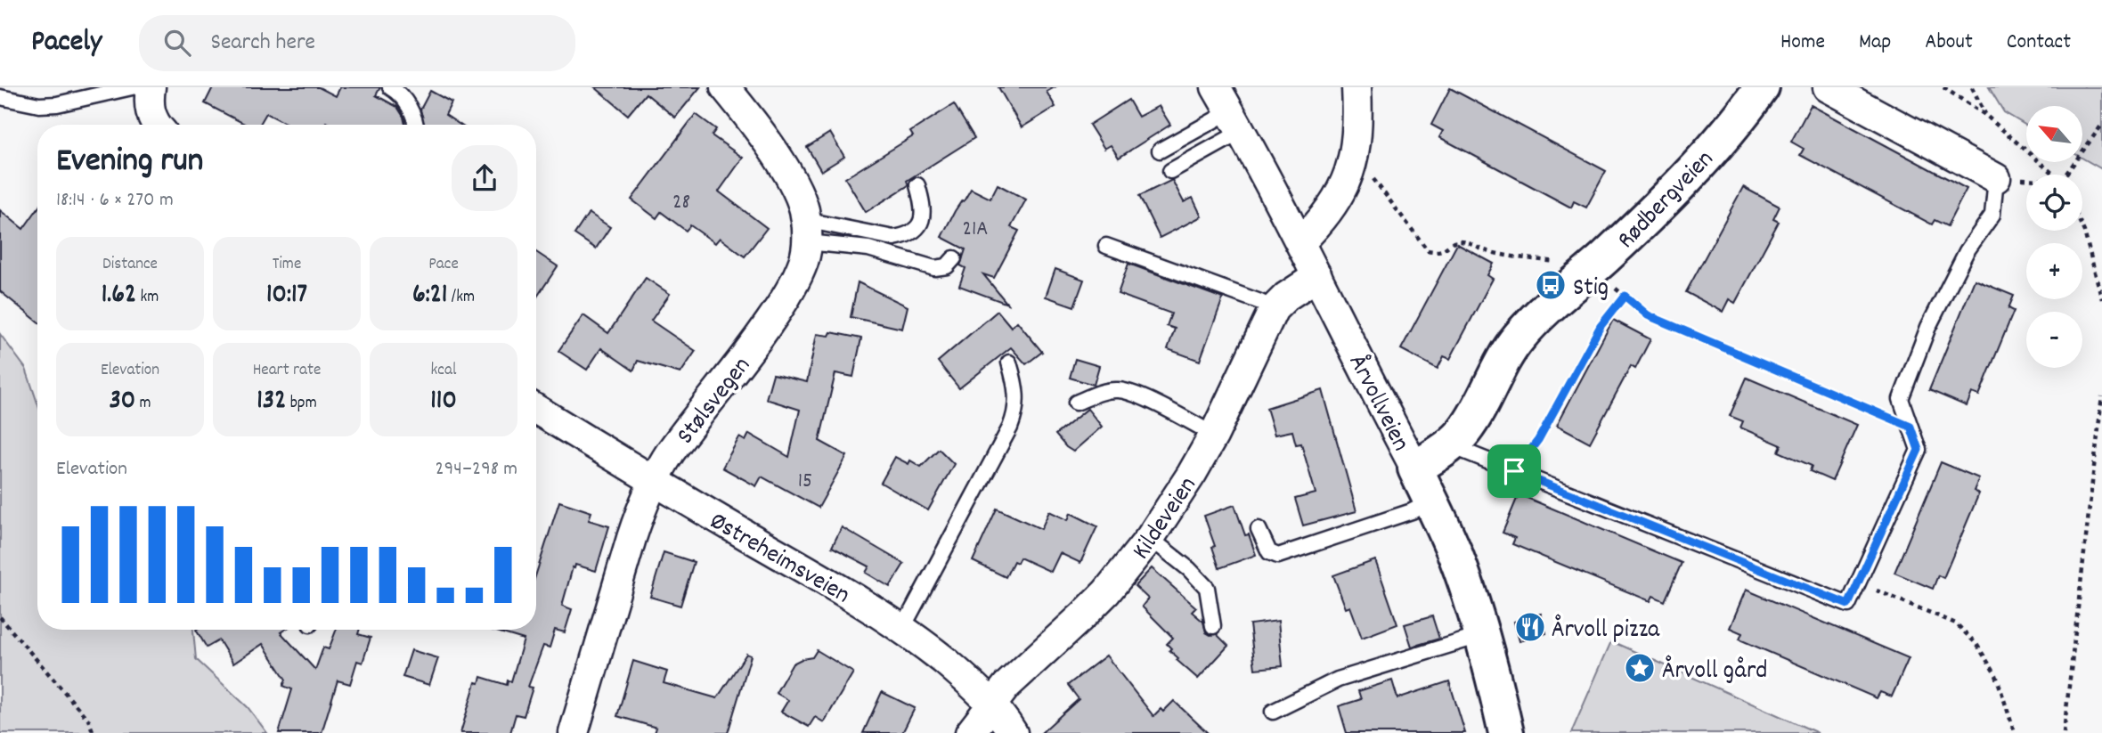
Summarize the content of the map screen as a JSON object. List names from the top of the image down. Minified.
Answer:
{"streets":{"street":["Rødbergveien","Stølsvegen","Årvollveien","Kildeveien","Østreheimsveien"]},"crossings":[["Rødbergveien","Årvollveien"],["Stølsvegen","Østreheimsveien"],["Årvollveien","Kildeveien"],["Kildeveien","Østreheimsveien"]],"places":{"bus stop":["Stig"],"restaurant":["Årvoll pizza"],"place":["Årvoll gård"]},"house_numbers":["28","21A","15"],"north":"top left","page":{"header":"Pacely","search":"Search here","nav":["Home","Map","About","Contact"],"map_buttons":["+","−"],"heading":["Evening run","18:14 · 6 × 270 m"],"stats":[["Distance","1.62 km"],["Time","10:17"],["Pace","6:21 /km"],["Elevation","30 m"],["Heart rate","132 bpm"],["kcal","110"]],"chart":["Elevation","294–298 m"]}}
